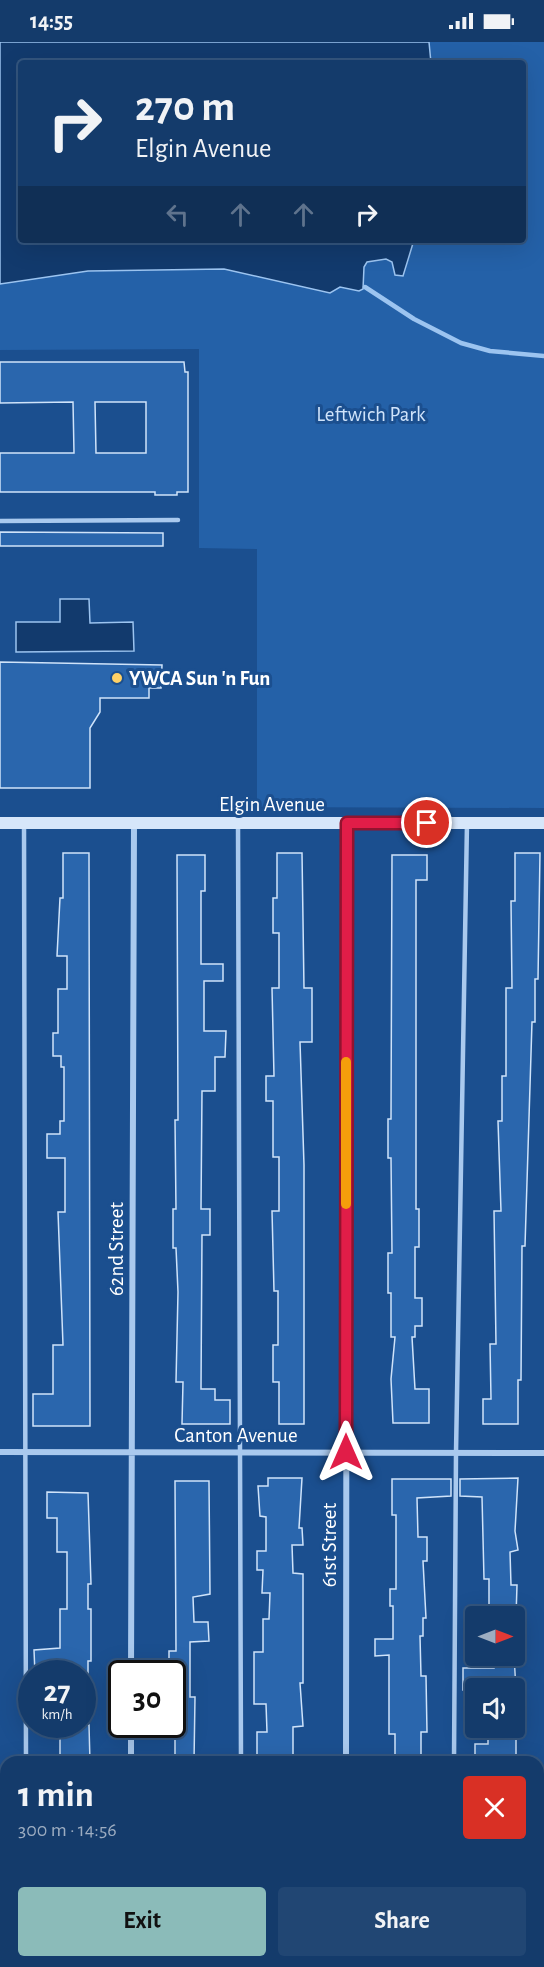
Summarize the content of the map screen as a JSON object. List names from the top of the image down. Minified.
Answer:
{"streets":{"street":["Elgin Avenue","62nd Street","Canton Avenue","61st Street"]},"crossings":[["Elgin Avenue","62nd Street"],["Elgin Avenue","61st Street"],["62nd Street","Canton Avenue"],["Canton Avenue","61st Street"]],"parks":["Leftwich Park"],"places":["YWCA Sun 'n Fun"],"north":"right","page":{"status":"14:55","turn":["270 m","Elgin Avenue"],"speed":"27 km/h","limit":"30","heading":["1 min","300 m · 14:56"],"buttons":["Exit","Share"]}}
